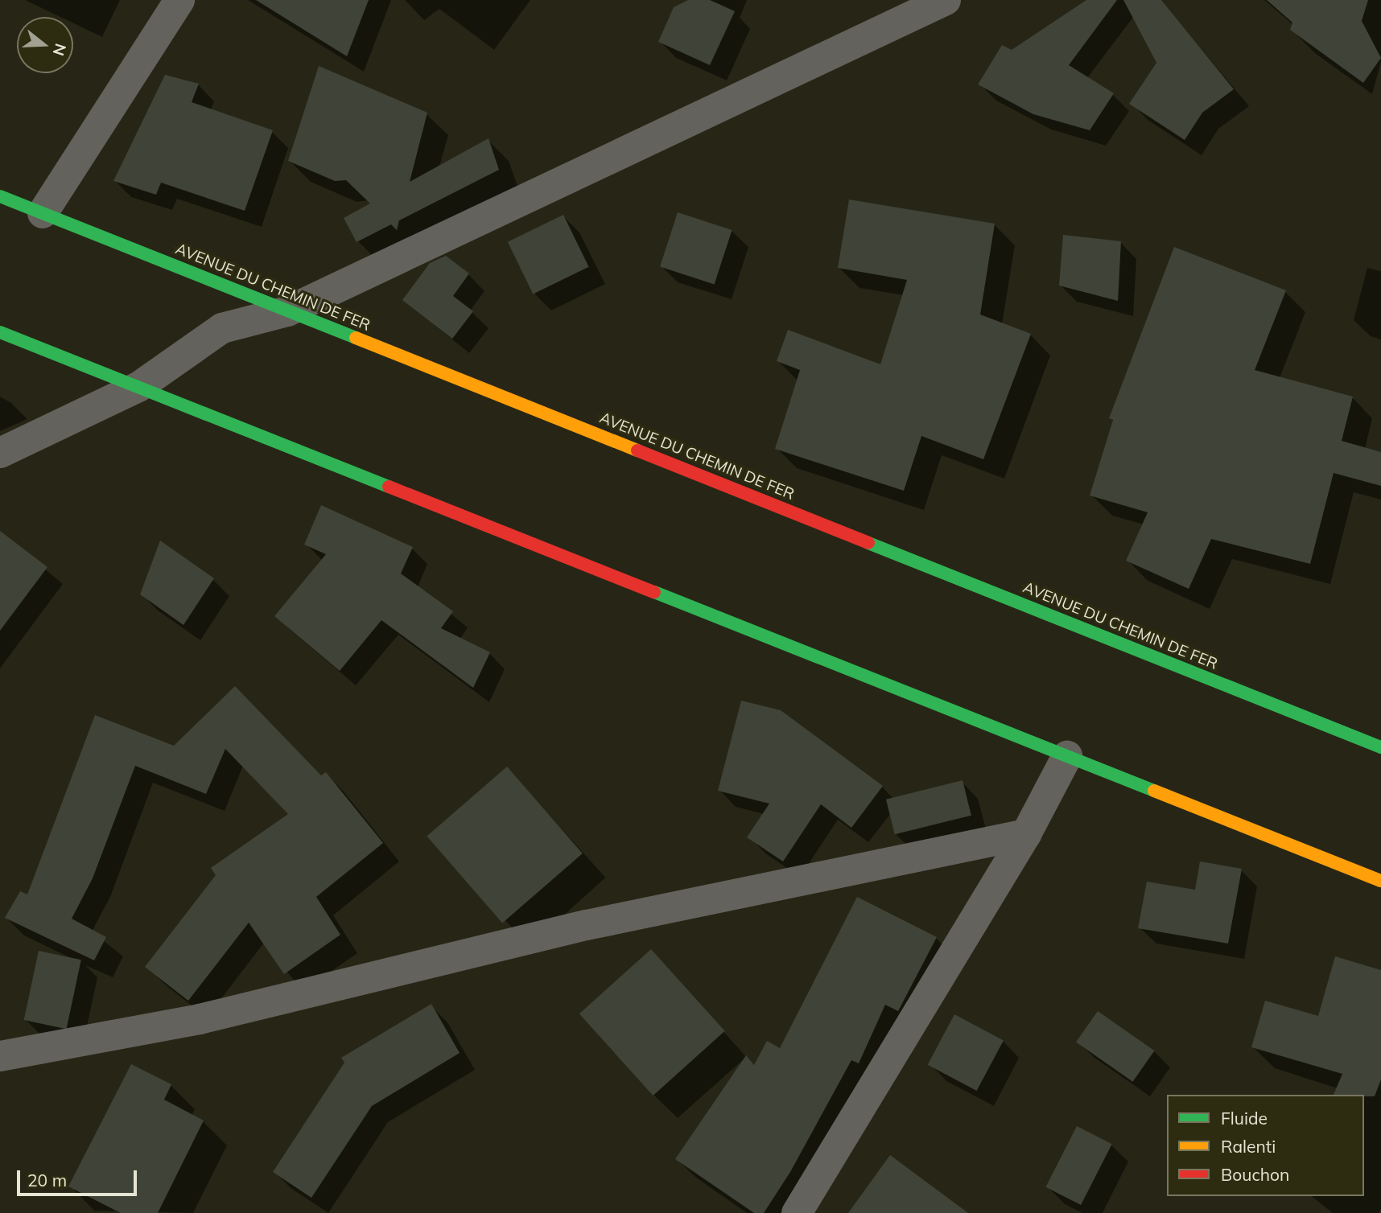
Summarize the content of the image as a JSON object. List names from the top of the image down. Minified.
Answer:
{"streets":{"main road":["AVENUE DU CHEMIN DE FER"]},"legend":["Fluide","Ralenti","Bouchon"],"scale_bar":"20 m","north":"right"}
